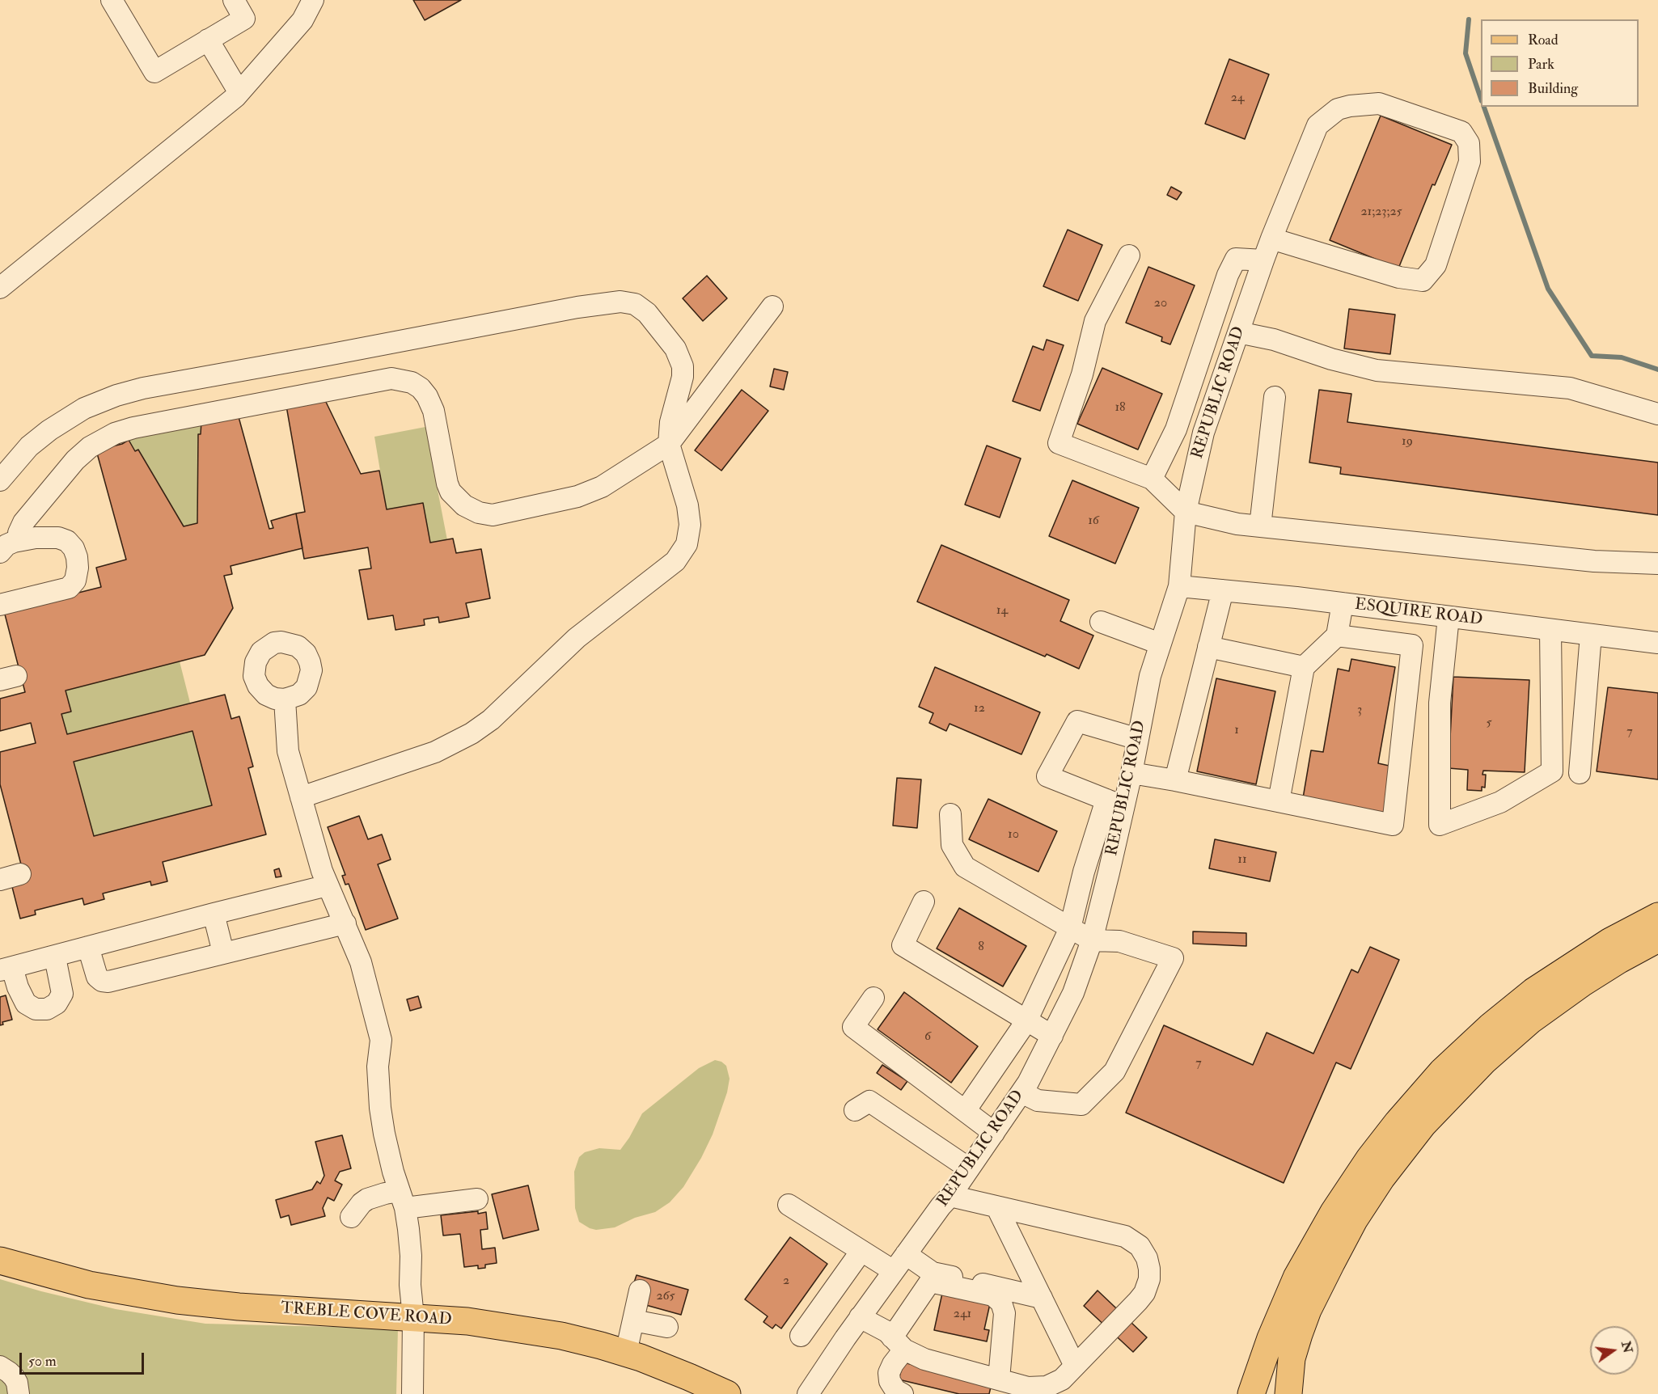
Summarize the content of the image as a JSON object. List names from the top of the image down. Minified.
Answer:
{"streets":{"main road":["TREBLE COVE ROAD"],"street":["REPUBLIC ROAD","ESQUIRE ROAD"]},"crossings":[["REPUBLIC ROAD","ESQUIRE ROAD"]],"house_numbers":["24","21;23;25","20","18","19","16","14","12","3","5","1","7","10","11","8","6","7","2","265","241"],"legend":["Road","Park","Building"],"scale_bar":"50 m","north":"right"}
